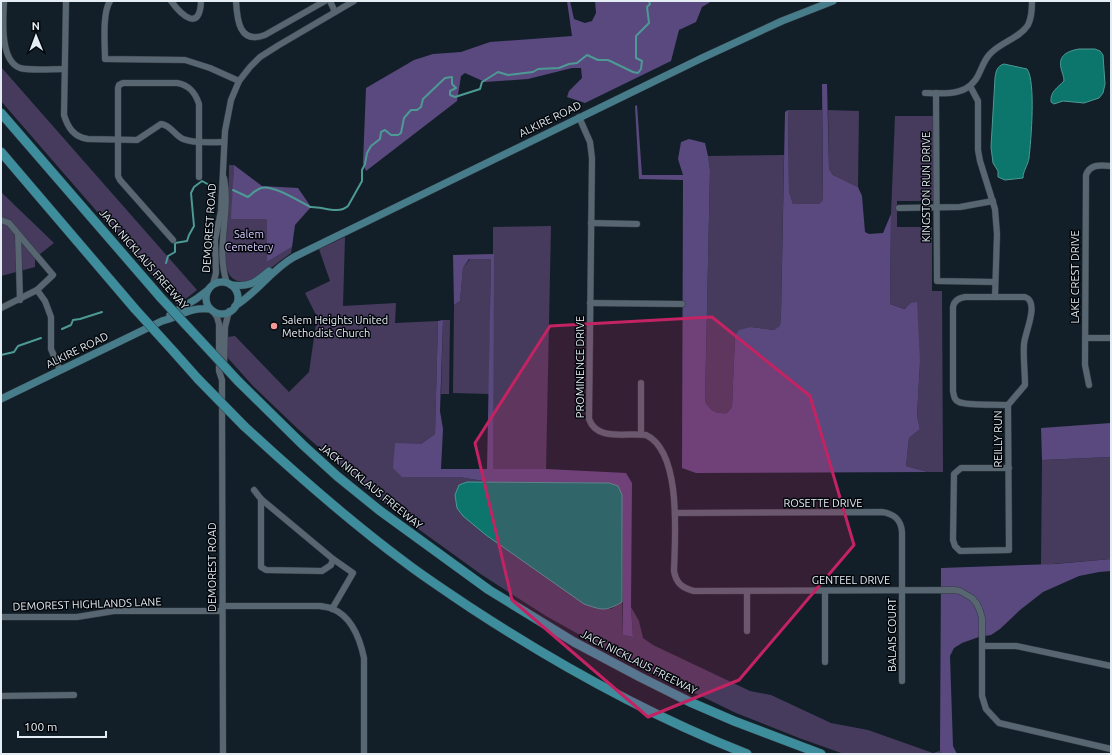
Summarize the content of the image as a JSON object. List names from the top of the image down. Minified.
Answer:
{"streets":{"highway":["JACK NICKLAUS FREEWAY"],"main road":["ALKIRE ROAD"],"street":["KINGSTON RUN DRIVE","DEMOREST ROAD","LAKE CREST DRIVE","PROMINENCE DRIVE","REILLY RUN","ROSETTE DRIVE","GENTEEL DRIVE","DEMOREST HIGHLANDS LANE","BALAIS COURT"]},"crossings":[["ALKIRE ROAD","DEMOREST ROAD"],["ALKIRE ROAD","PROMINENCE DRIVE"],["DEMOREST ROAD","DEMOREST HIGHLANDS LANE"],["PROMINENCE DRIVE","ROSETTE DRIVE"],["PROMINENCE DRIVE","GENTEEL DRIVE"],["ROSETTE DRIVE","GENTEEL DRIVE"],["ROSETTE DRIVE","BALAIS COURT"],["GENTEEL DRIVE","BALAIS COURT"]],"parks":["Salem Cemetery"],"places":["Salem Heights United Methodist Church"],"scale_bar":"100 m","north":"top"}
